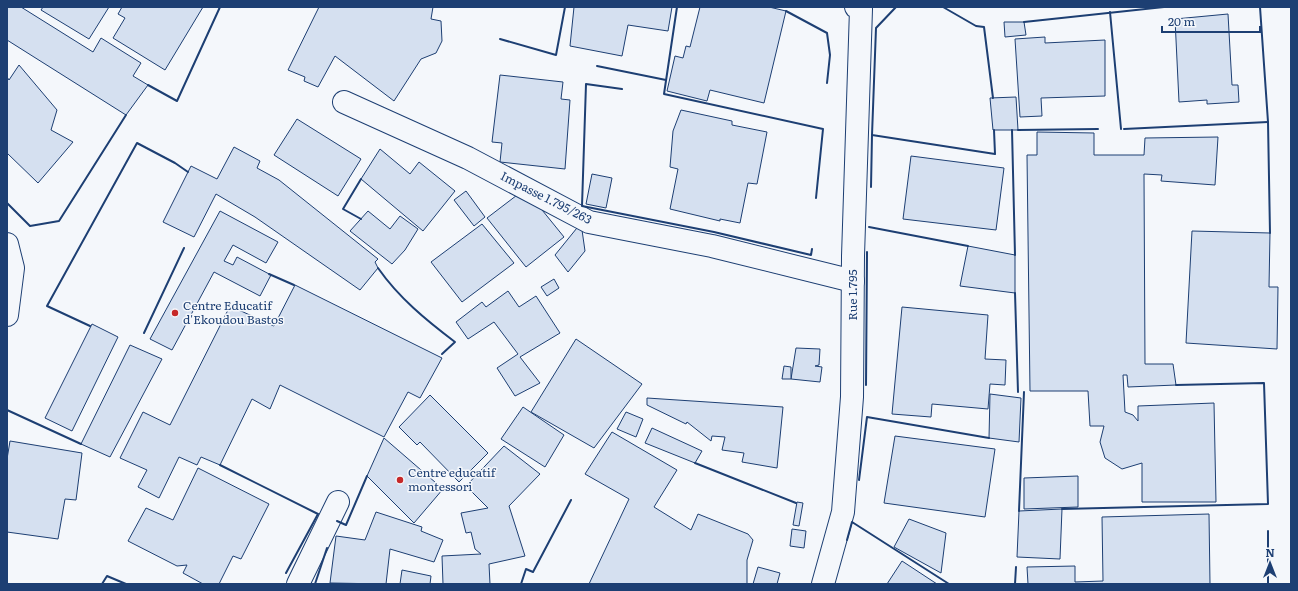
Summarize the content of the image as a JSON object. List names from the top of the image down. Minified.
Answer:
{"streets":{"street":["Impasse 1.795/263","Rue 1.795"]},"crossings":[["Impasse 1.795/263","Rue 1.795"]],"places":["Centre Educatif d'Ekoudou Bastos","Centre educatif montessori"],"scale_bar":"20 m","north":"top"}
